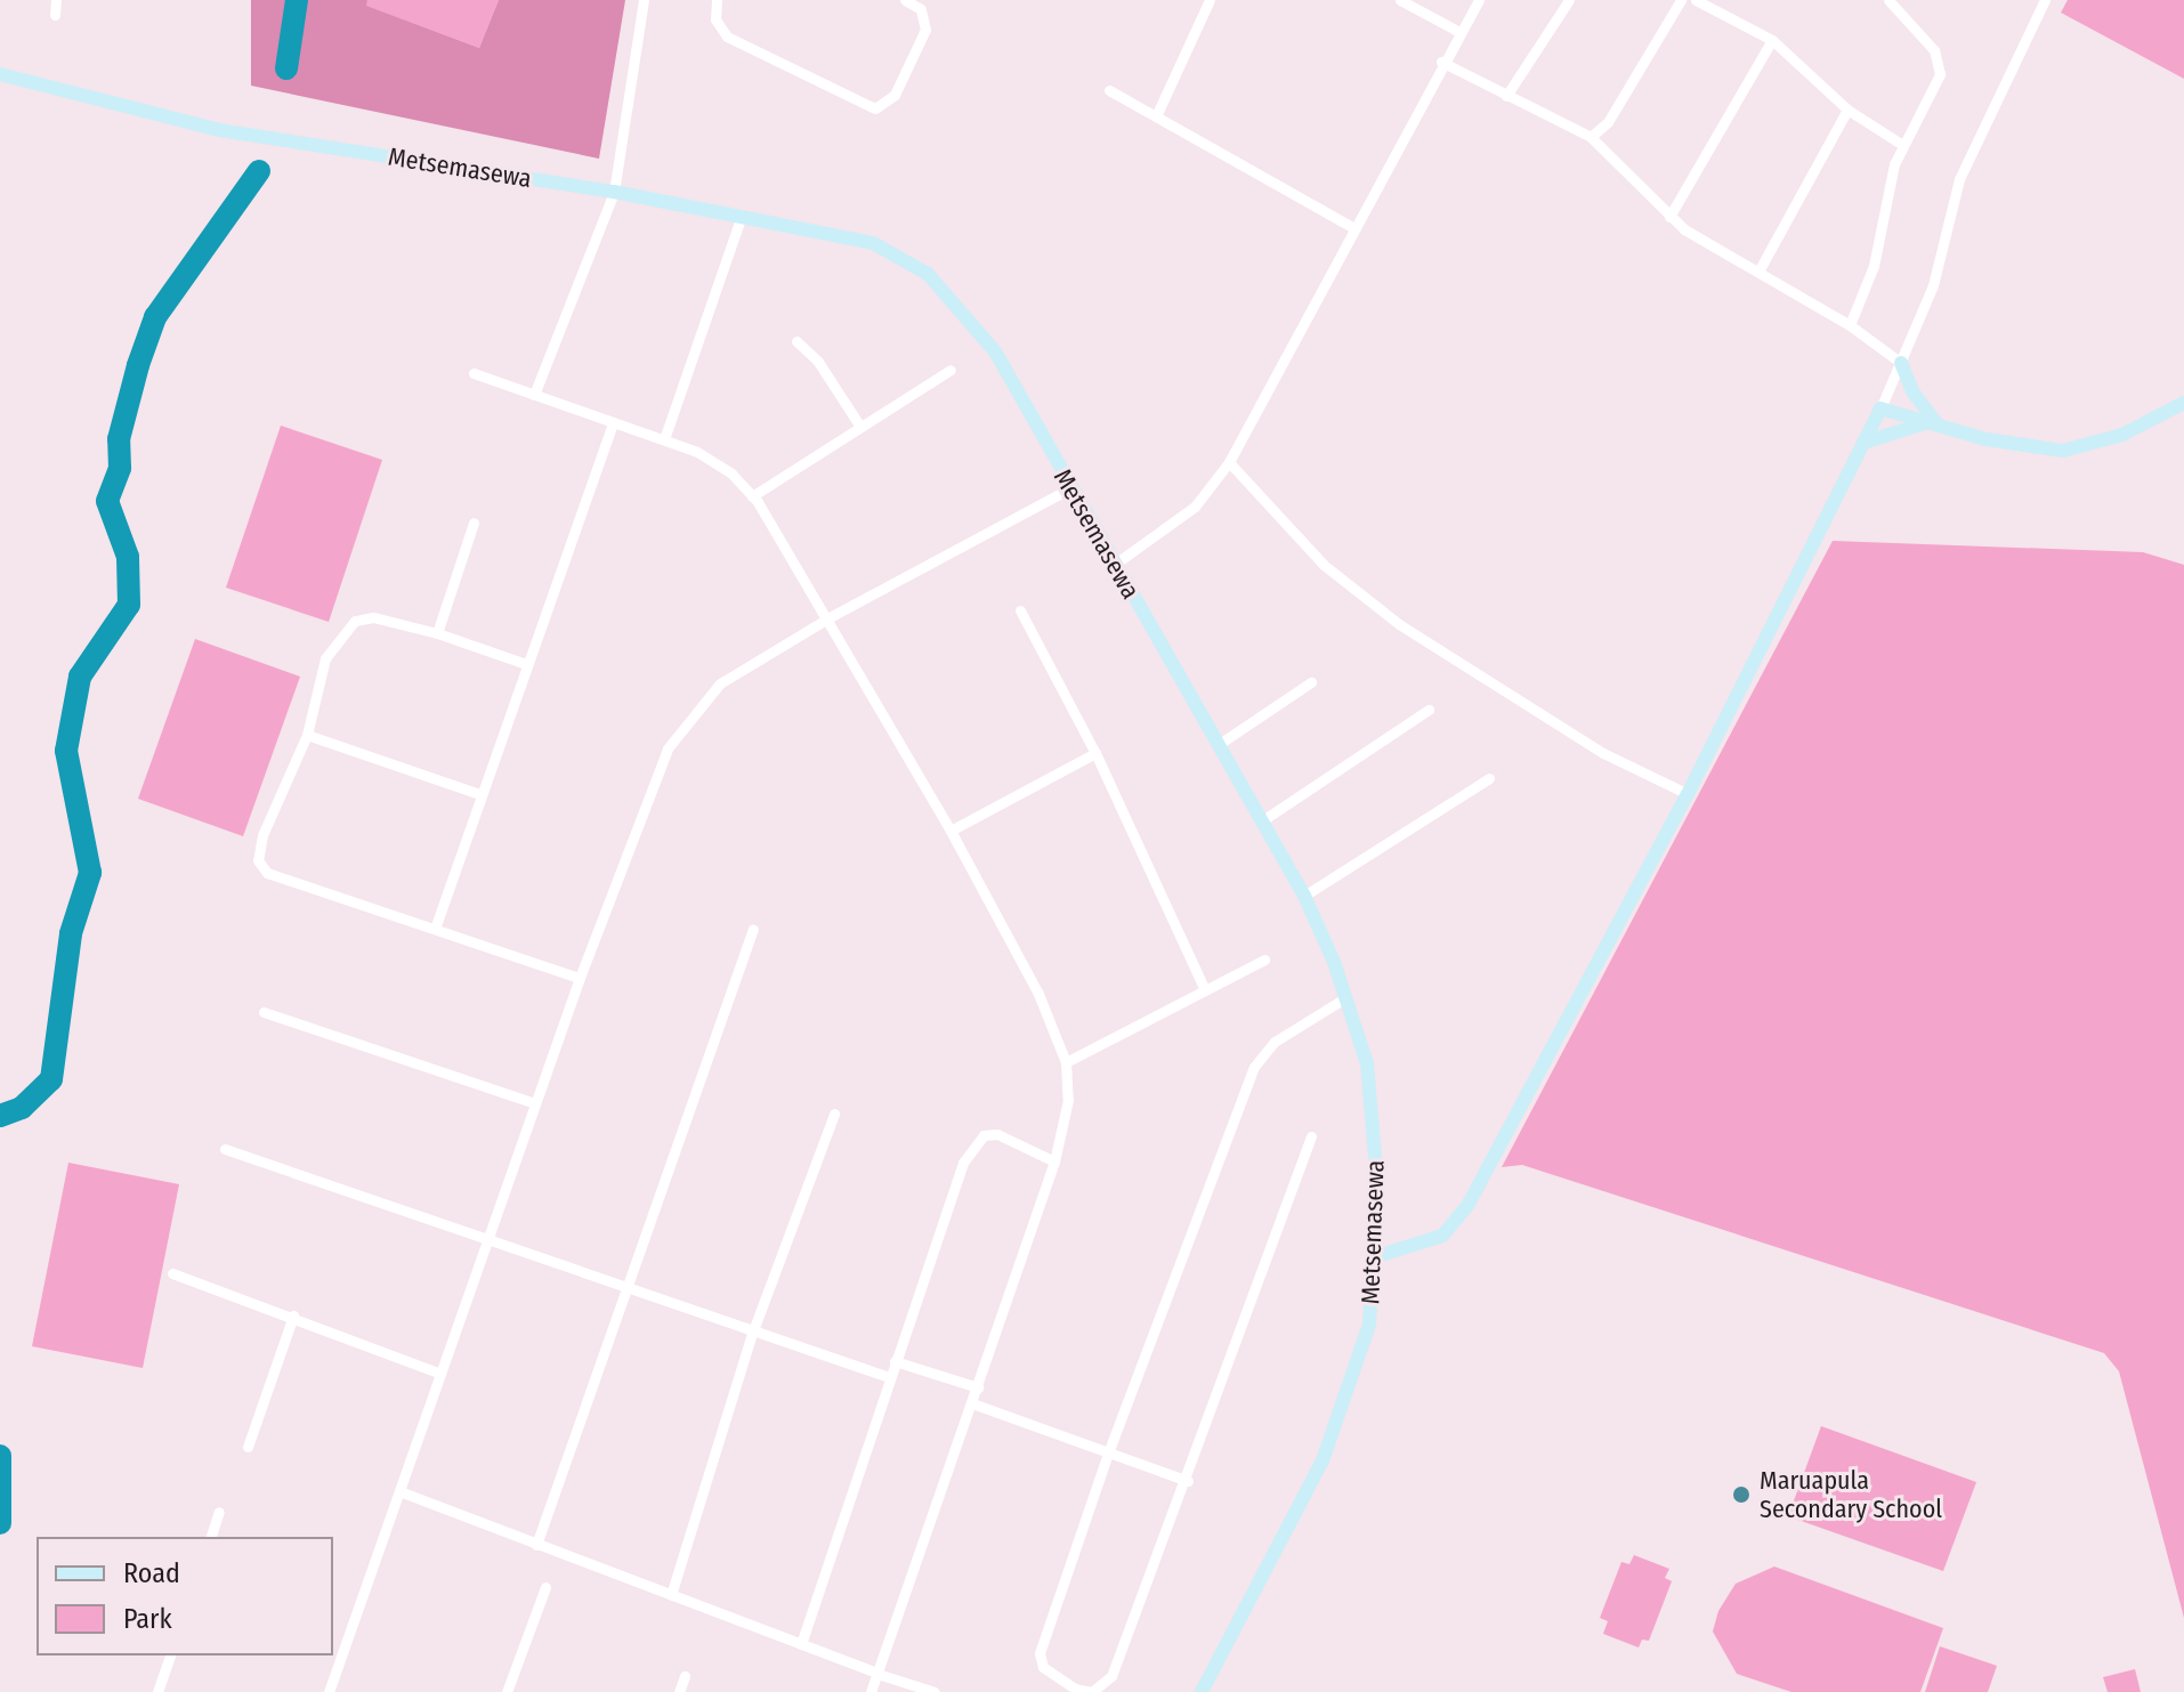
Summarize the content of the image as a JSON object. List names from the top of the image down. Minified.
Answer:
{"streets":{"street":["Metsemasewa"]},"places":["Maruapula Secondary School"],"legend":["Road","Park"]}
